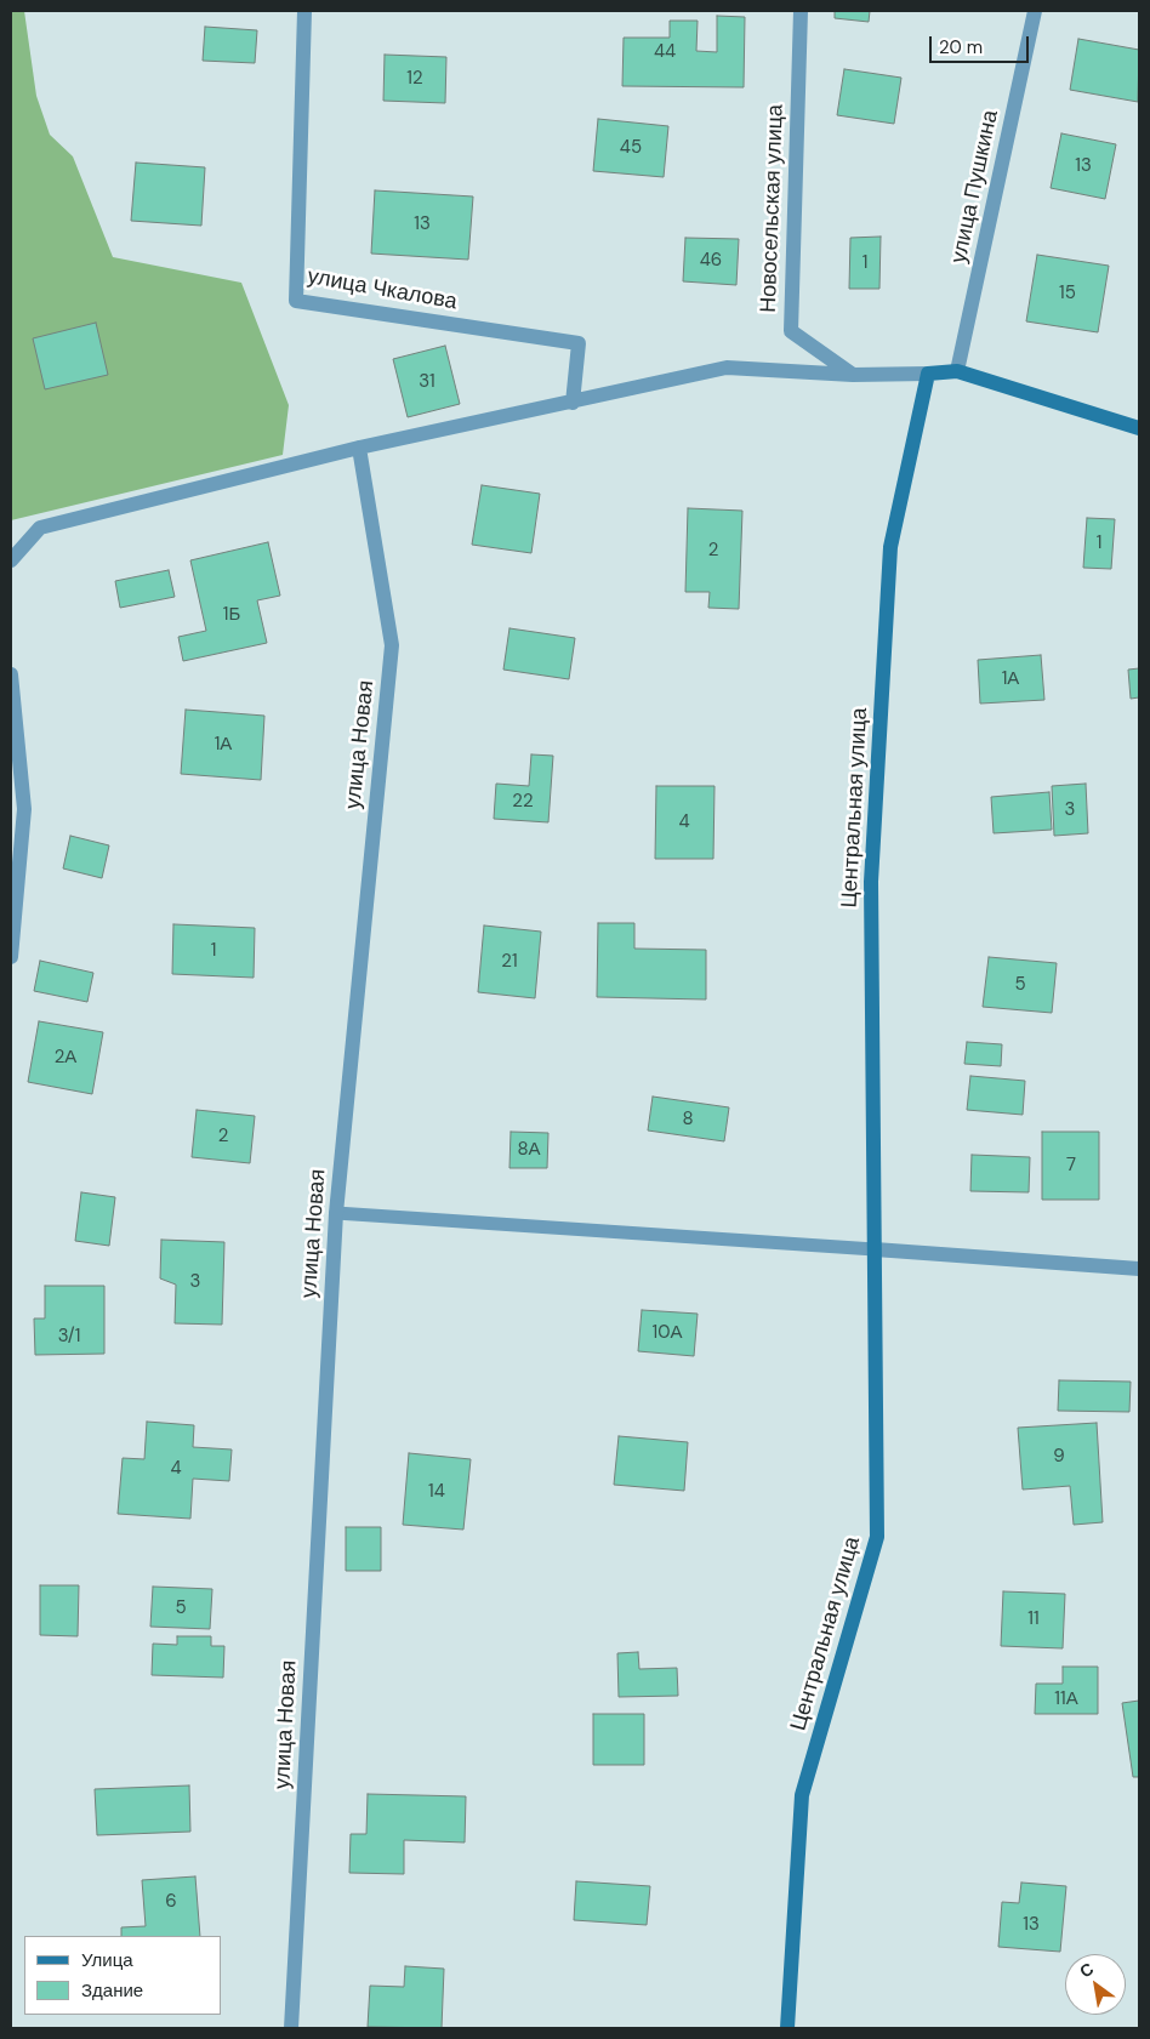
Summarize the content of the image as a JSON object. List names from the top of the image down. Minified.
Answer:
{"streets":{"street":["улица Пушкина","Новосельская улица","улица Чкалова","улица Новая","Центральная улица"]},"house_numbers":["44","12","45","13","13","46","1","15","31","1","2","1Б","1А","1А","22","3","4","1","21","5","2А","8","2","8А","7","3","10А","3/1","9","4","14","5","11","11А","6","13"],"legend":["Улица","Здание"],"scale_bar":"20 m","north":"top left"}
